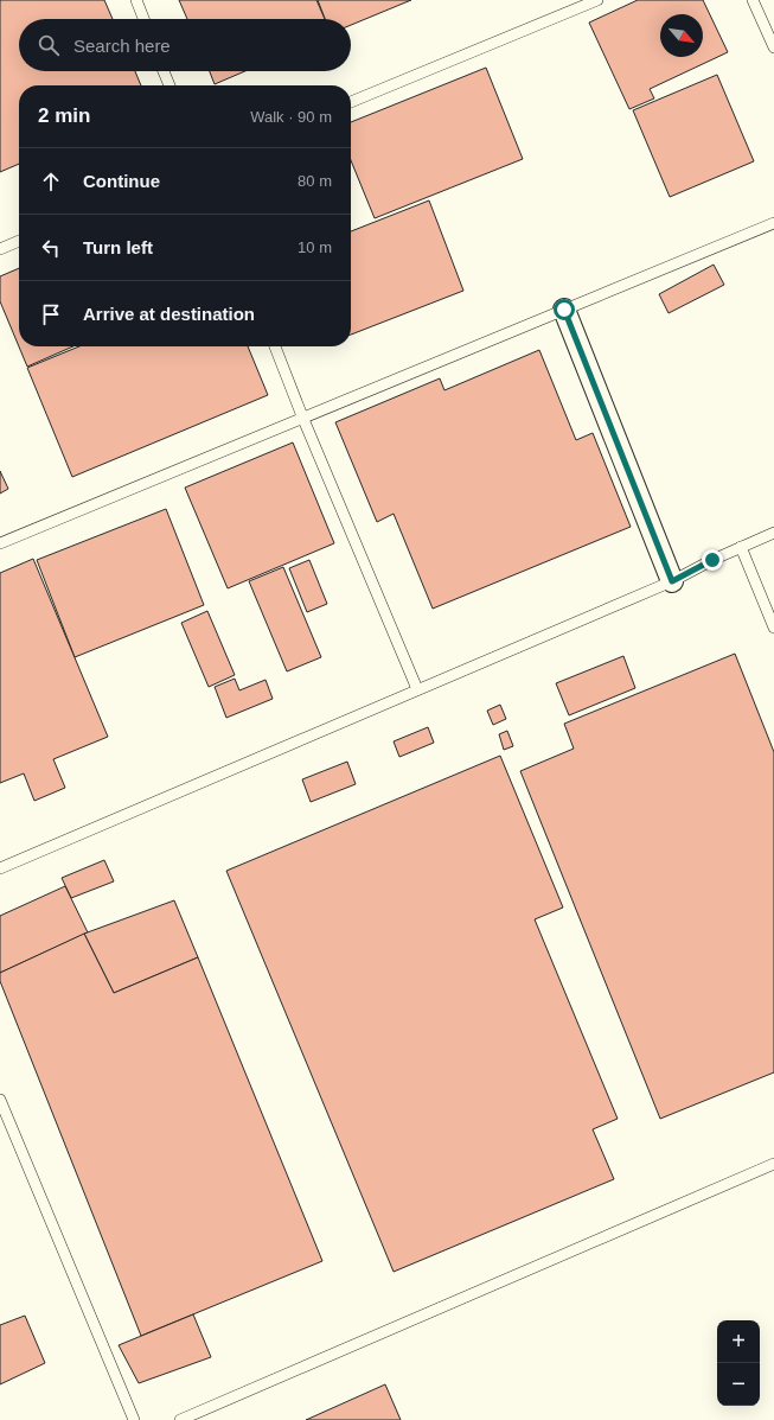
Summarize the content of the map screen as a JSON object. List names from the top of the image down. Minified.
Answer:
{"north":"bottom right","page":{"search":"Search here","heading":["2 min","Walk · 90 m"],"list":[["Continue","80 m"],["Turn left","10 m"],"Arrive at destination"],"map_buttons":["+","−"]}}
